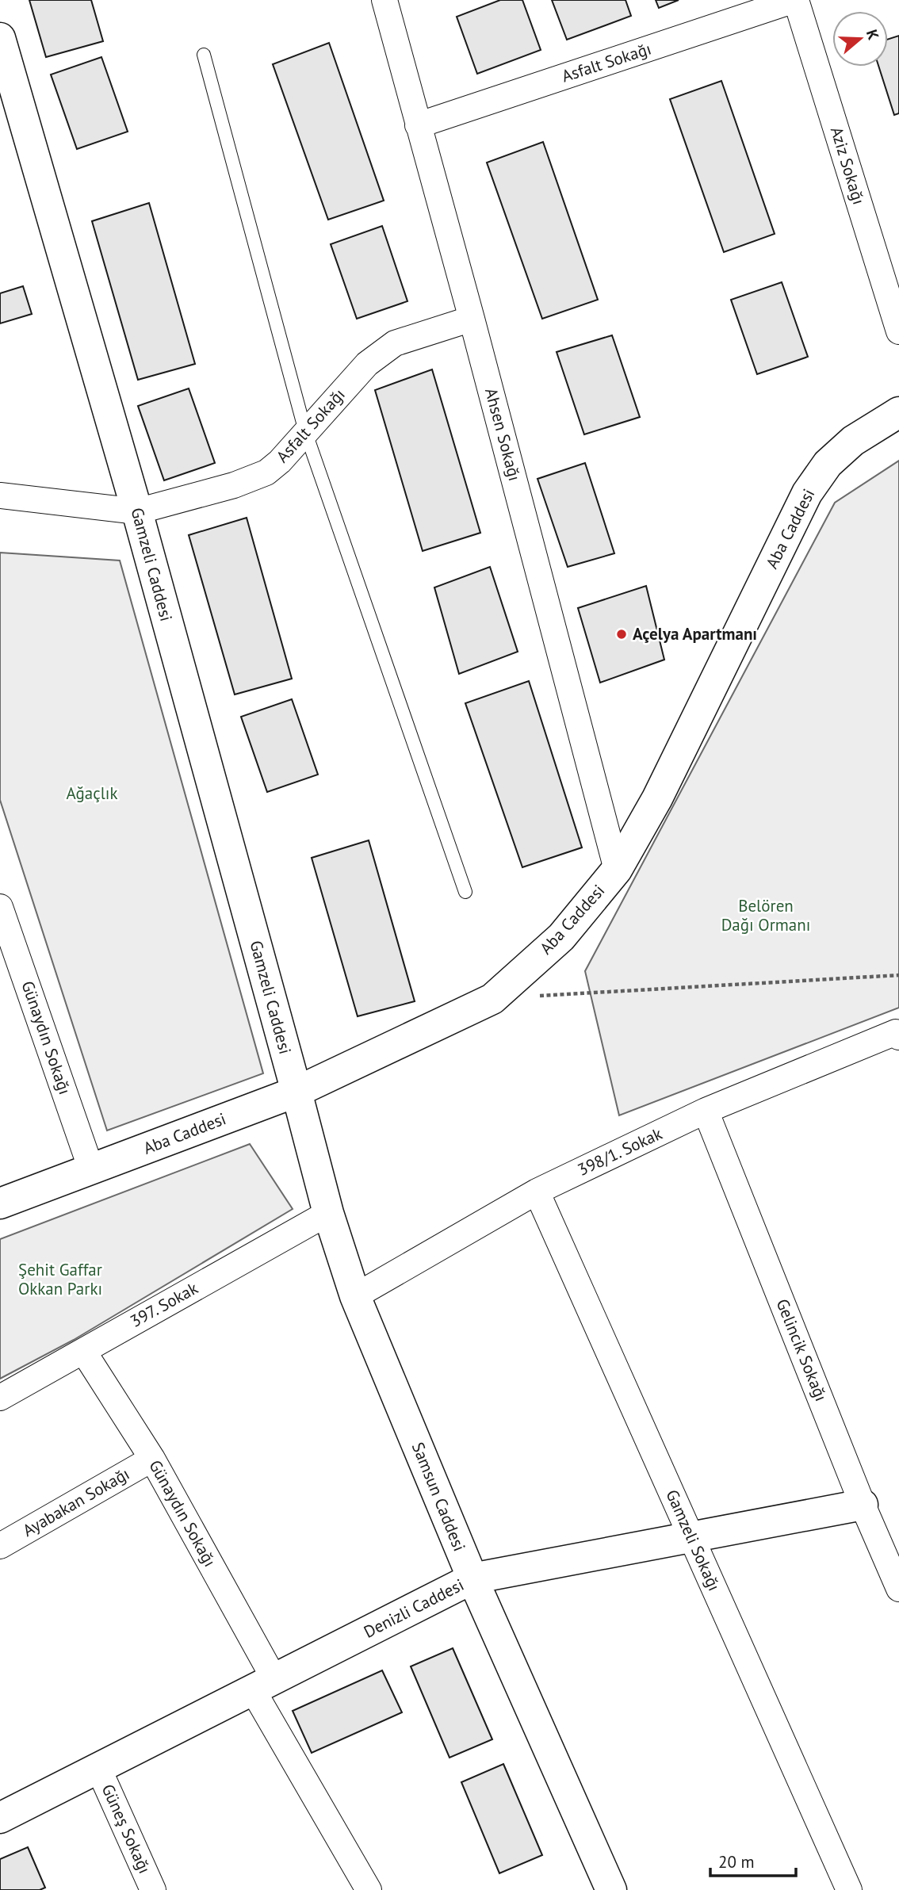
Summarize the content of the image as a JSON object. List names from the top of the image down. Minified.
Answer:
{"streets":{"street":["Asfalt Sokağı","Aziz Sokağı","Ahsen Sokağı","Aba Caddesi","Gamzeli Caddesi","Günaydın Sokağı","398/1. Sokak","397. Sokak","Gelincik Sokağı","Samsun Caddesi","Ayabakan Sokağı","Gamzeli Sokağı","Denizli Caddesi","Güneş Sokağı"]},"crossings":[["Asfalt Sokağı","Aziz Sokağı"],["Asfalt Sokağı","Ahsen Sokağı"],["Asfalt Sokağı","Gamzeli Caddesi"],["Ahsen Sokağı","Aba Caddesi"],["Aba Caddesi","Gamzeli Caddesi"],["Aba Caddesi","Günaydın Sokağı"],["Aba Caddesi","Samsun Caddesi"],["Gamzeli Caddesi","Samsun Caddesi"],["Günaydın Sokağı","397. Sokak"],["Günaydın Sokağı","Ayabakan Sokağı"],["Günaydın Sokağı","Denizli Caddesi"],["398/1. Sokak","Gelincik Sokağı"],["398/1. Sokak","Samsun Caddesi"],["398/1. Sokak","Gamzeli Sokağı"],["397. Sokak","Samsun Caddesi"],["Gelincik Sokağı","Denizli Caddesi"],["Samsun Caddesi","Denizli Caddesi"],["Gamzeli Sokağı","Denizli Caddesi"],["Denizli Caddesi","Güneş Sokağı"]],"parks":["Ağaçlık","Belören Dağı Ormanı","Şehit Gaffar Okkan Parkı"],"places":["Açelya Apartmanı"],"scale_bar":"20 m","north":"right"}
